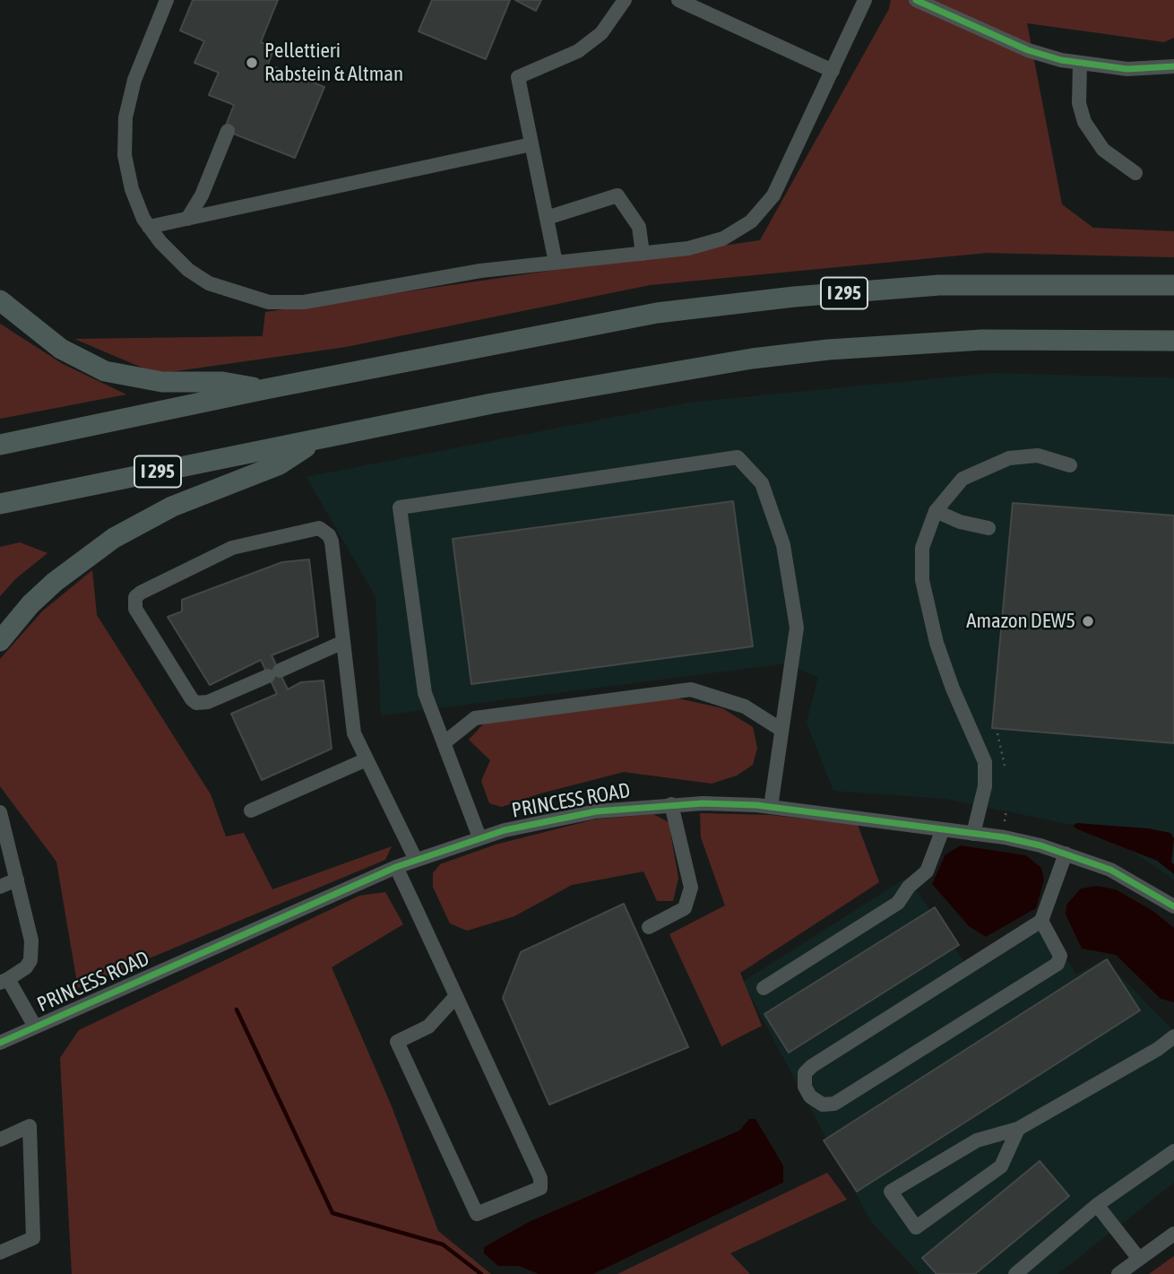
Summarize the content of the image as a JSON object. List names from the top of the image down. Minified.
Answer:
{"streets":{"highway":["I 295"],"street":["PRINCESS ROAD"]},"places":["Pellettieri Rabstein & Altman","Amazon DEW5"]}
